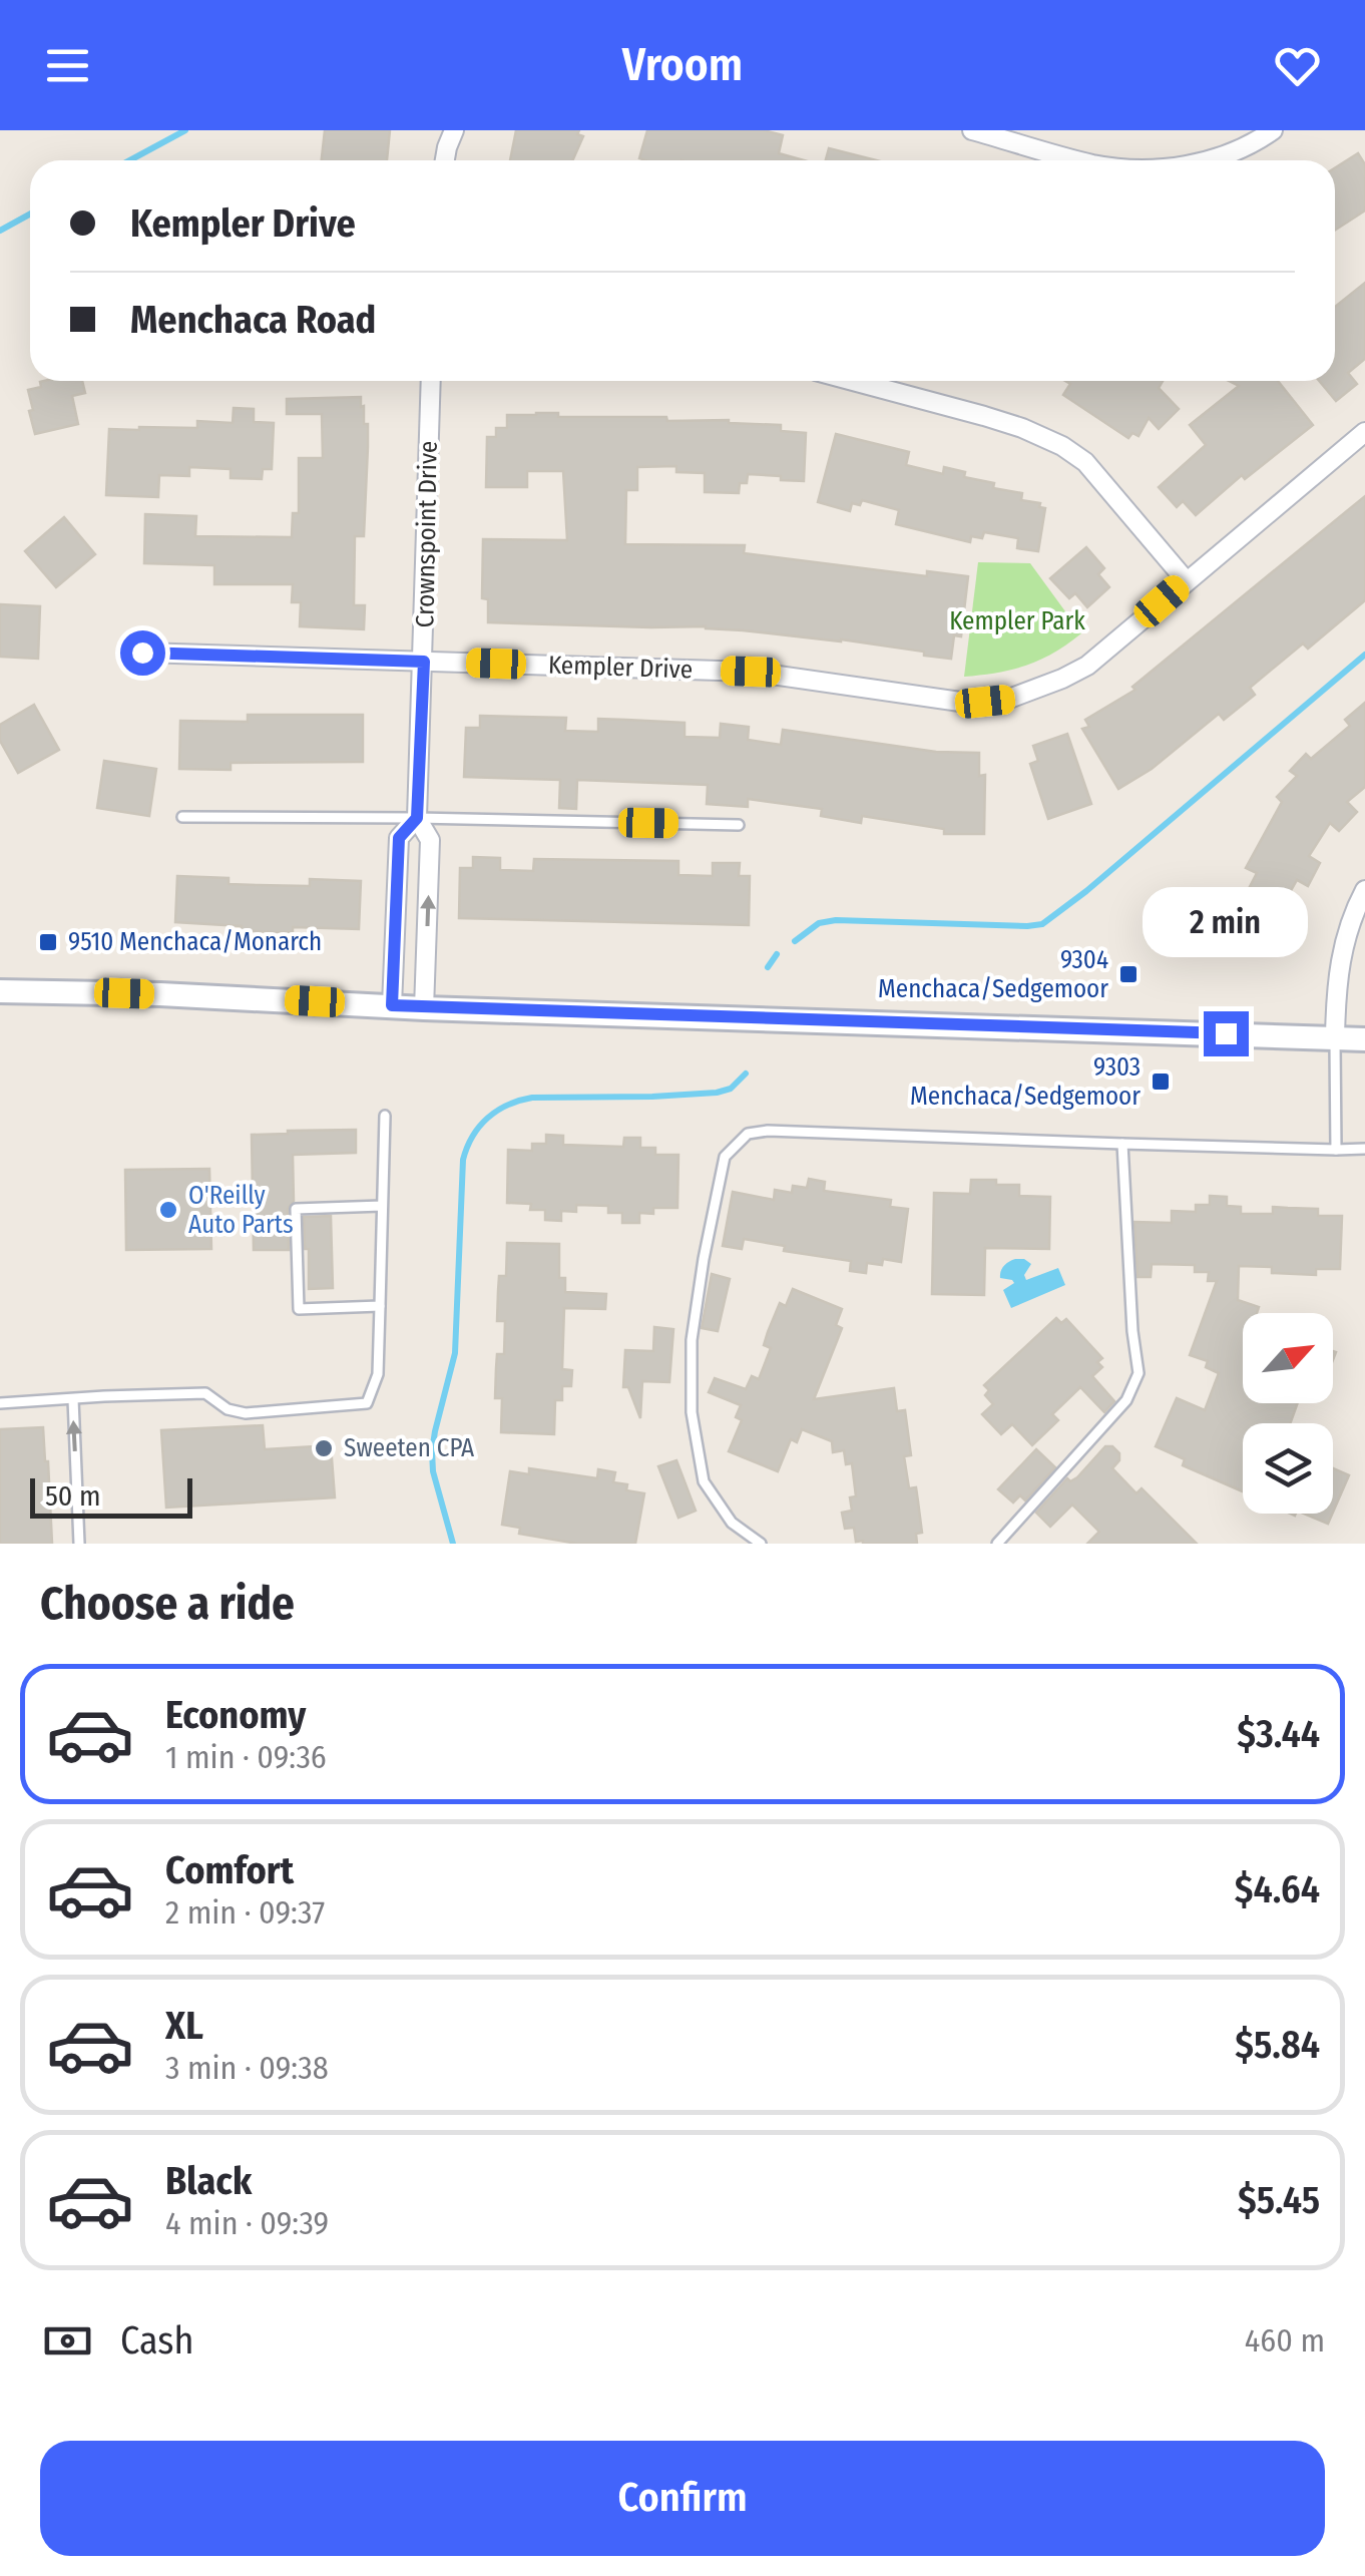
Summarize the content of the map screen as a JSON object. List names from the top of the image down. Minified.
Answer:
{"streets":{"street":["Crownspoint Drive","Kempler Drive"]},"crossings":[["Crownspoint Drive","Kempler Drive"]],"parks":["Kempler Park"],"places":{"transit":["9510 Menchaca/Monarch","9304 Menchaca/Sedgemoor","9303 Menchaca/Sedgemoor"],"other":["O'Reilly Auto Parts","Sweeten CPA"]},"scale_bar":"50 m","north":"top right","page":{"header":"Vroom","banner":["Kempler Drive","Menchaca Road"],"bubble":"2 min","scale":"50 m","heading":"Choose a ride","list":[{"name":"Economy","note":"1 min · 09:36","value":"$3.44"},{"name":"Comfort","note":"2 min · 09:37","value":"$4.64"},{"name":"XL","note":"3 min · 09:38","value":"$5.84"},{"name":"Black","note":"4 min · 09:39","value":"$5.45"}],"pay":["Cash","460 m"],"buttons":"Confirm"}}
